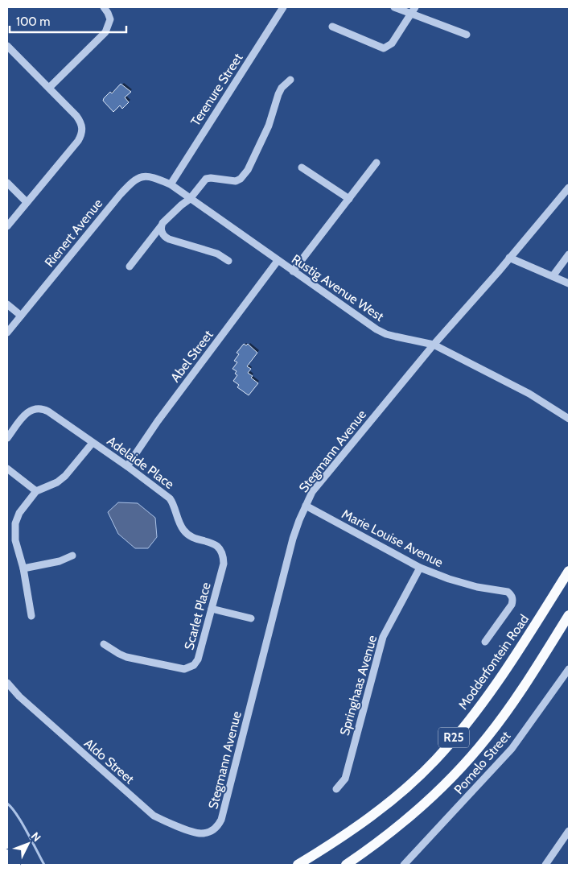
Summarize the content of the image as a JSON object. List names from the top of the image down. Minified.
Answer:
{"streets":{"main road":["Modderfontein Road","R25"],"street":["Terenure Street","Rienert Avenue","Rustig Avenue West","Abel Street","Stegmann Avenue","Adelaide Place","Marie Louise Avenue","Scarlet Place","Springhaas Avenue","Aldo Street","Pomelo Street"]},"crossings":[["Terenure Street","Rienert Avenue"],["Terenure Street","Rustig Avenue West"],["Rienert Avenue","Rustig Avenue West"],["Rustig Avenue West","Abel Street"],["Rustig Avenue West","Stegmann Avenue"],["Abel Street","Adelaide Place"],["Stegmann Avenue","Marie Louise Avenue"],["Stegmann Avenue","Aldo Street"],["Adelaide Place","Scarlet Place"],["Marie Louise Avenue","Springhaas Avenue"]],"scale_bar":"100 m","north":"top right"}
